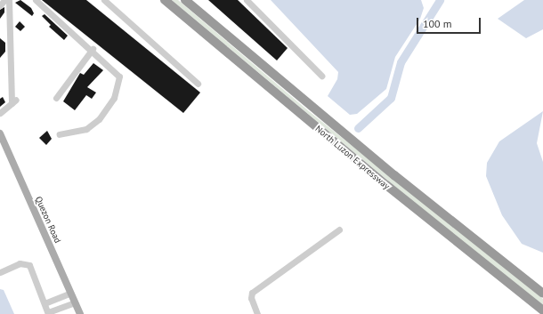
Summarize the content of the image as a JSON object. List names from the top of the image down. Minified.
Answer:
{"streets":{"highway":["North Luzon Expressway"],"main road":["Quezon Road"]},"scale_bar":"100 m"}
